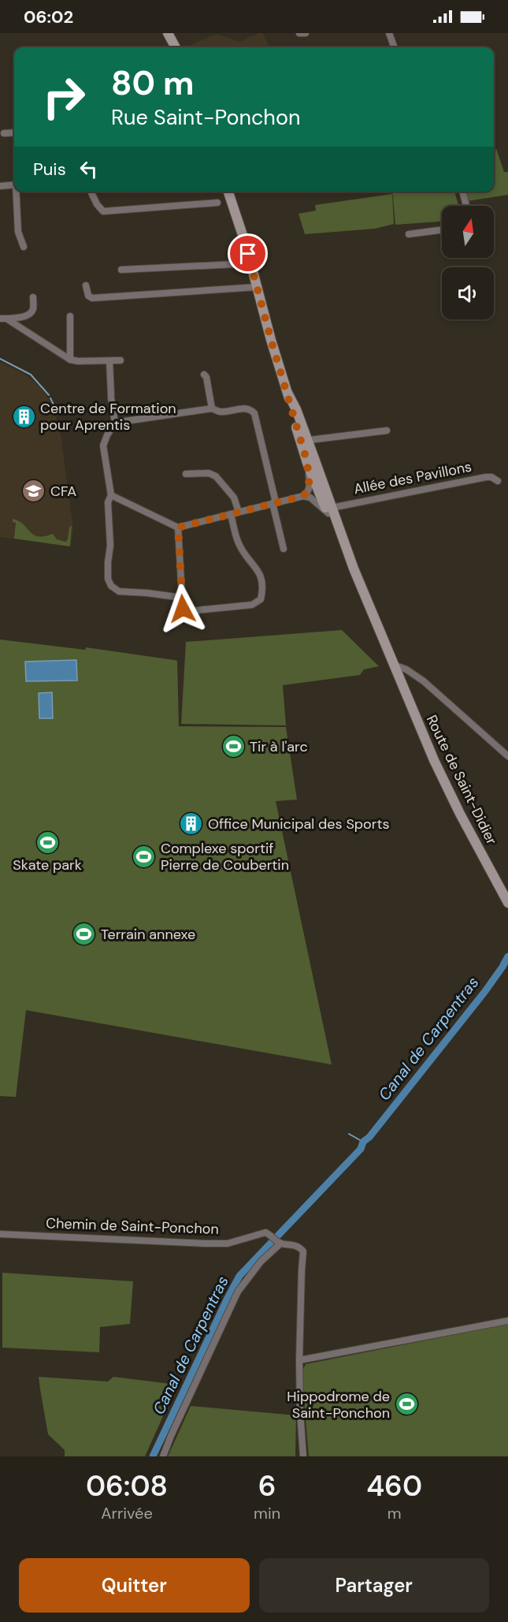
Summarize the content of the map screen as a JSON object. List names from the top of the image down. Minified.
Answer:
{"streets":{"main road":["Route de Saint-Didier"],"street":["Allée des Pavillons","Chemin de Saint-Ponchon"]},"crossings":[["Allée des Pavillons","Route de Saint-Didier"]],"water":["Canal de Carpentras"],"places":{"building":["Centre de Formation pour Aprentis","Office Municipal des Sports"],"school or university":["CFA"],"sports":["Tir à l'arc","Skate park","Complexe sportif Pierre de Coubertin","Terrain annexe","Hippodrome de Saint-Ponchon"]},"north":"top","page":{"status":"06:02","turn":["80 m","Rue Saint-Ponchon"],"then":"Puis","eta":["06:08","Arrivée","6","min","460","m"],"buttons":["Quitter","Partager"]}}
